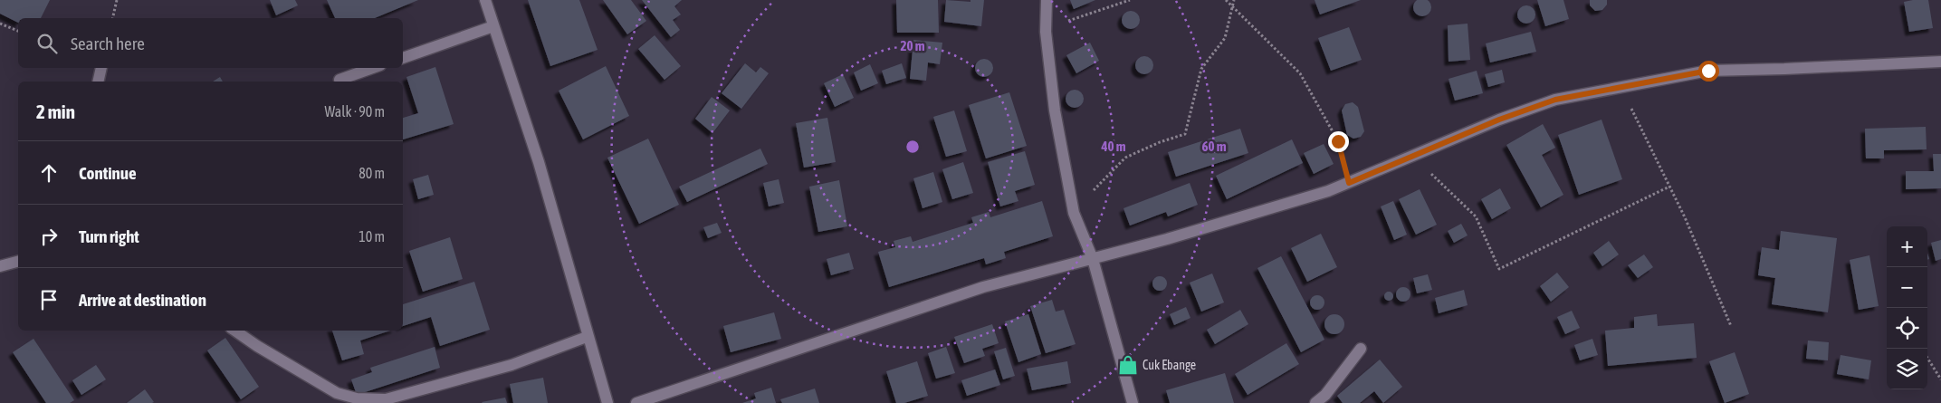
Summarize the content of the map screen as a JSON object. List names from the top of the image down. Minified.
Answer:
{"places":{"shop":["Cuk Ebange"]},"page":{"search":"Search here","heading":["2 min","Walk · 90 m"],"list":[["Continue","80 m"],["Turn right","10 m"],"Arrive at destination"],"map_buttons":["+","−"]},"rings":["20 m","40 m","60 m"]}
